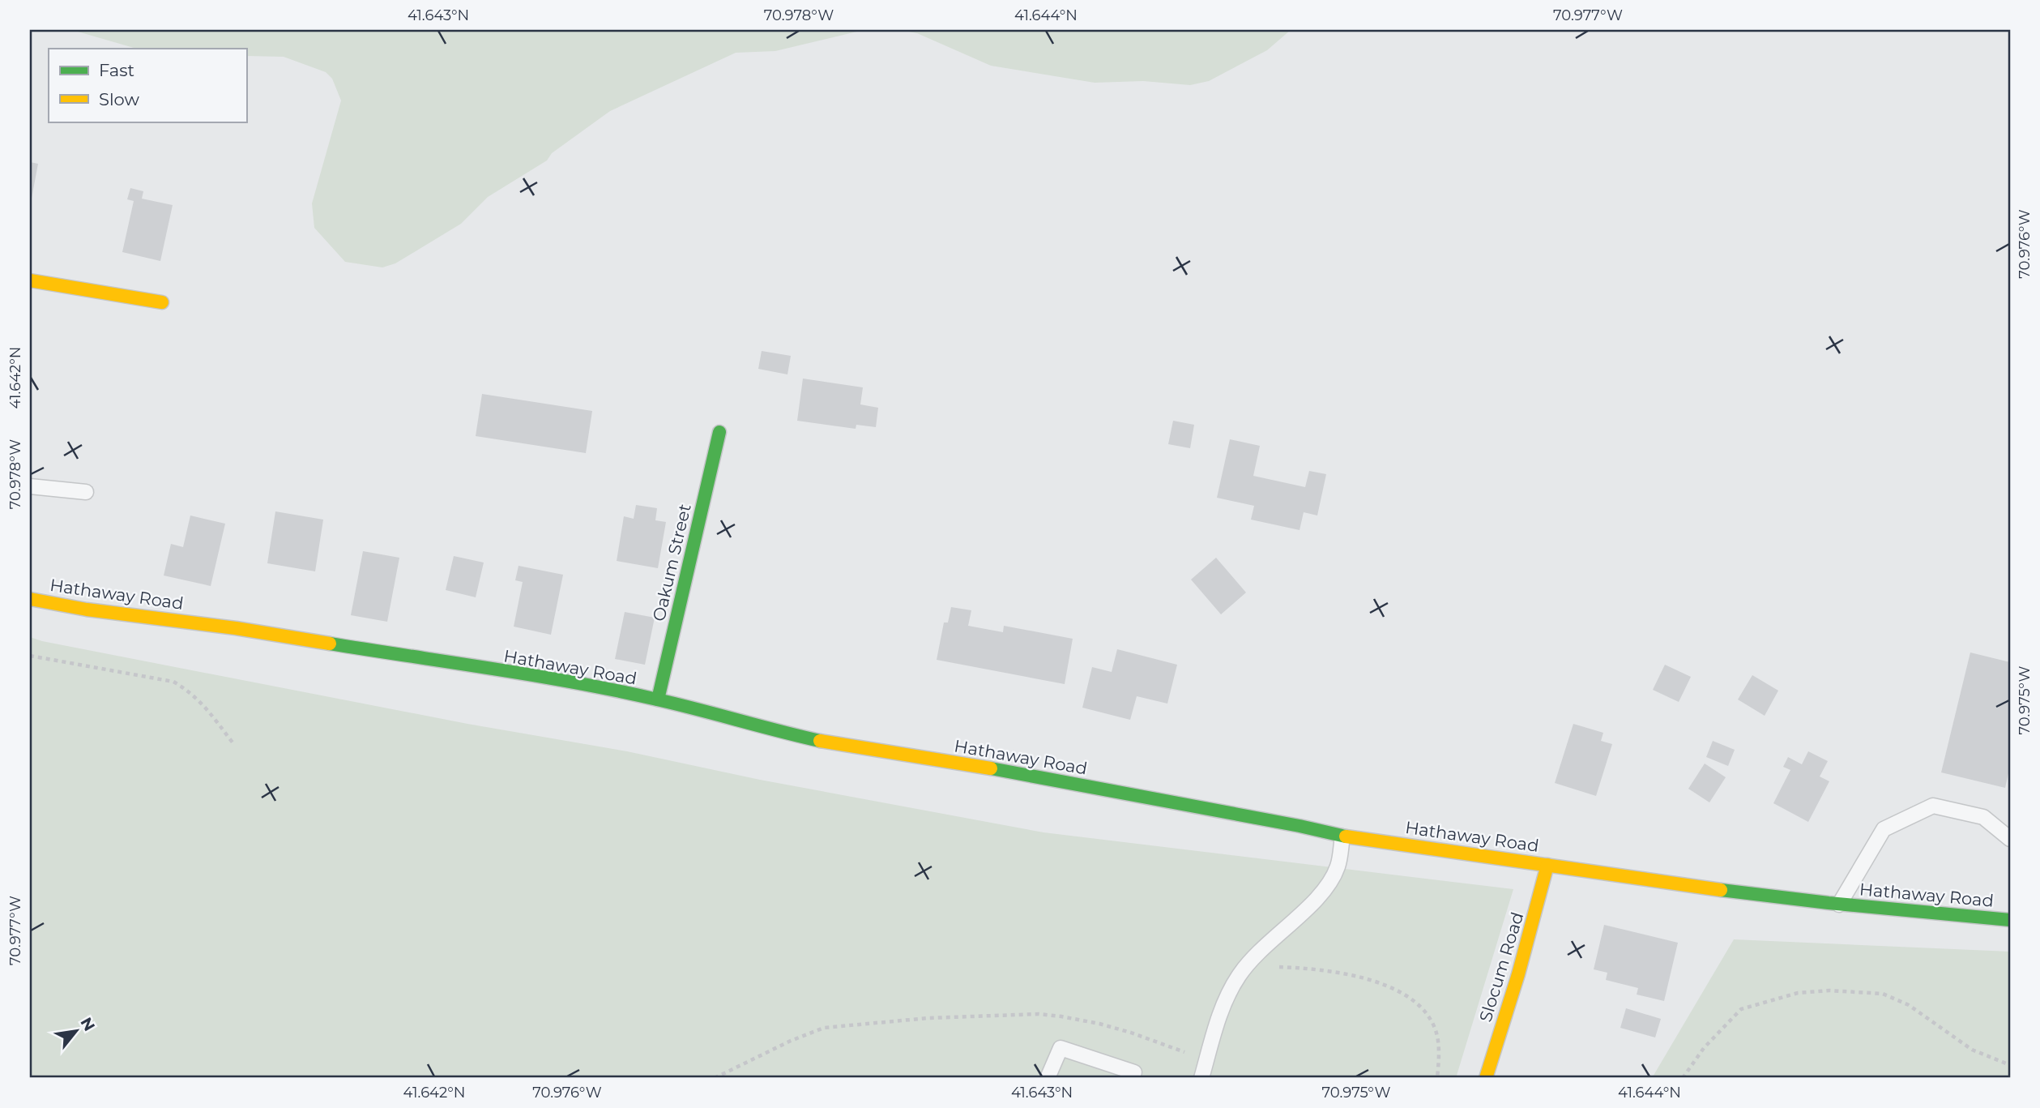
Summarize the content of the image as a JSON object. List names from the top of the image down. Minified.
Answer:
{"streets":{"main road":["Oakum Street","Hathaway Road","Slocum Road"]},"crossings":[["Oakum Street","Hathaway Road"],["Hathaway Road","Slocum Road"]],"legend":["Fast","Slow"],"north":"top right","coordinates":["41.643°N","70.978°W","41.644°N","70.977°W","70.976°W","41.642°N","70.975°W"]}
